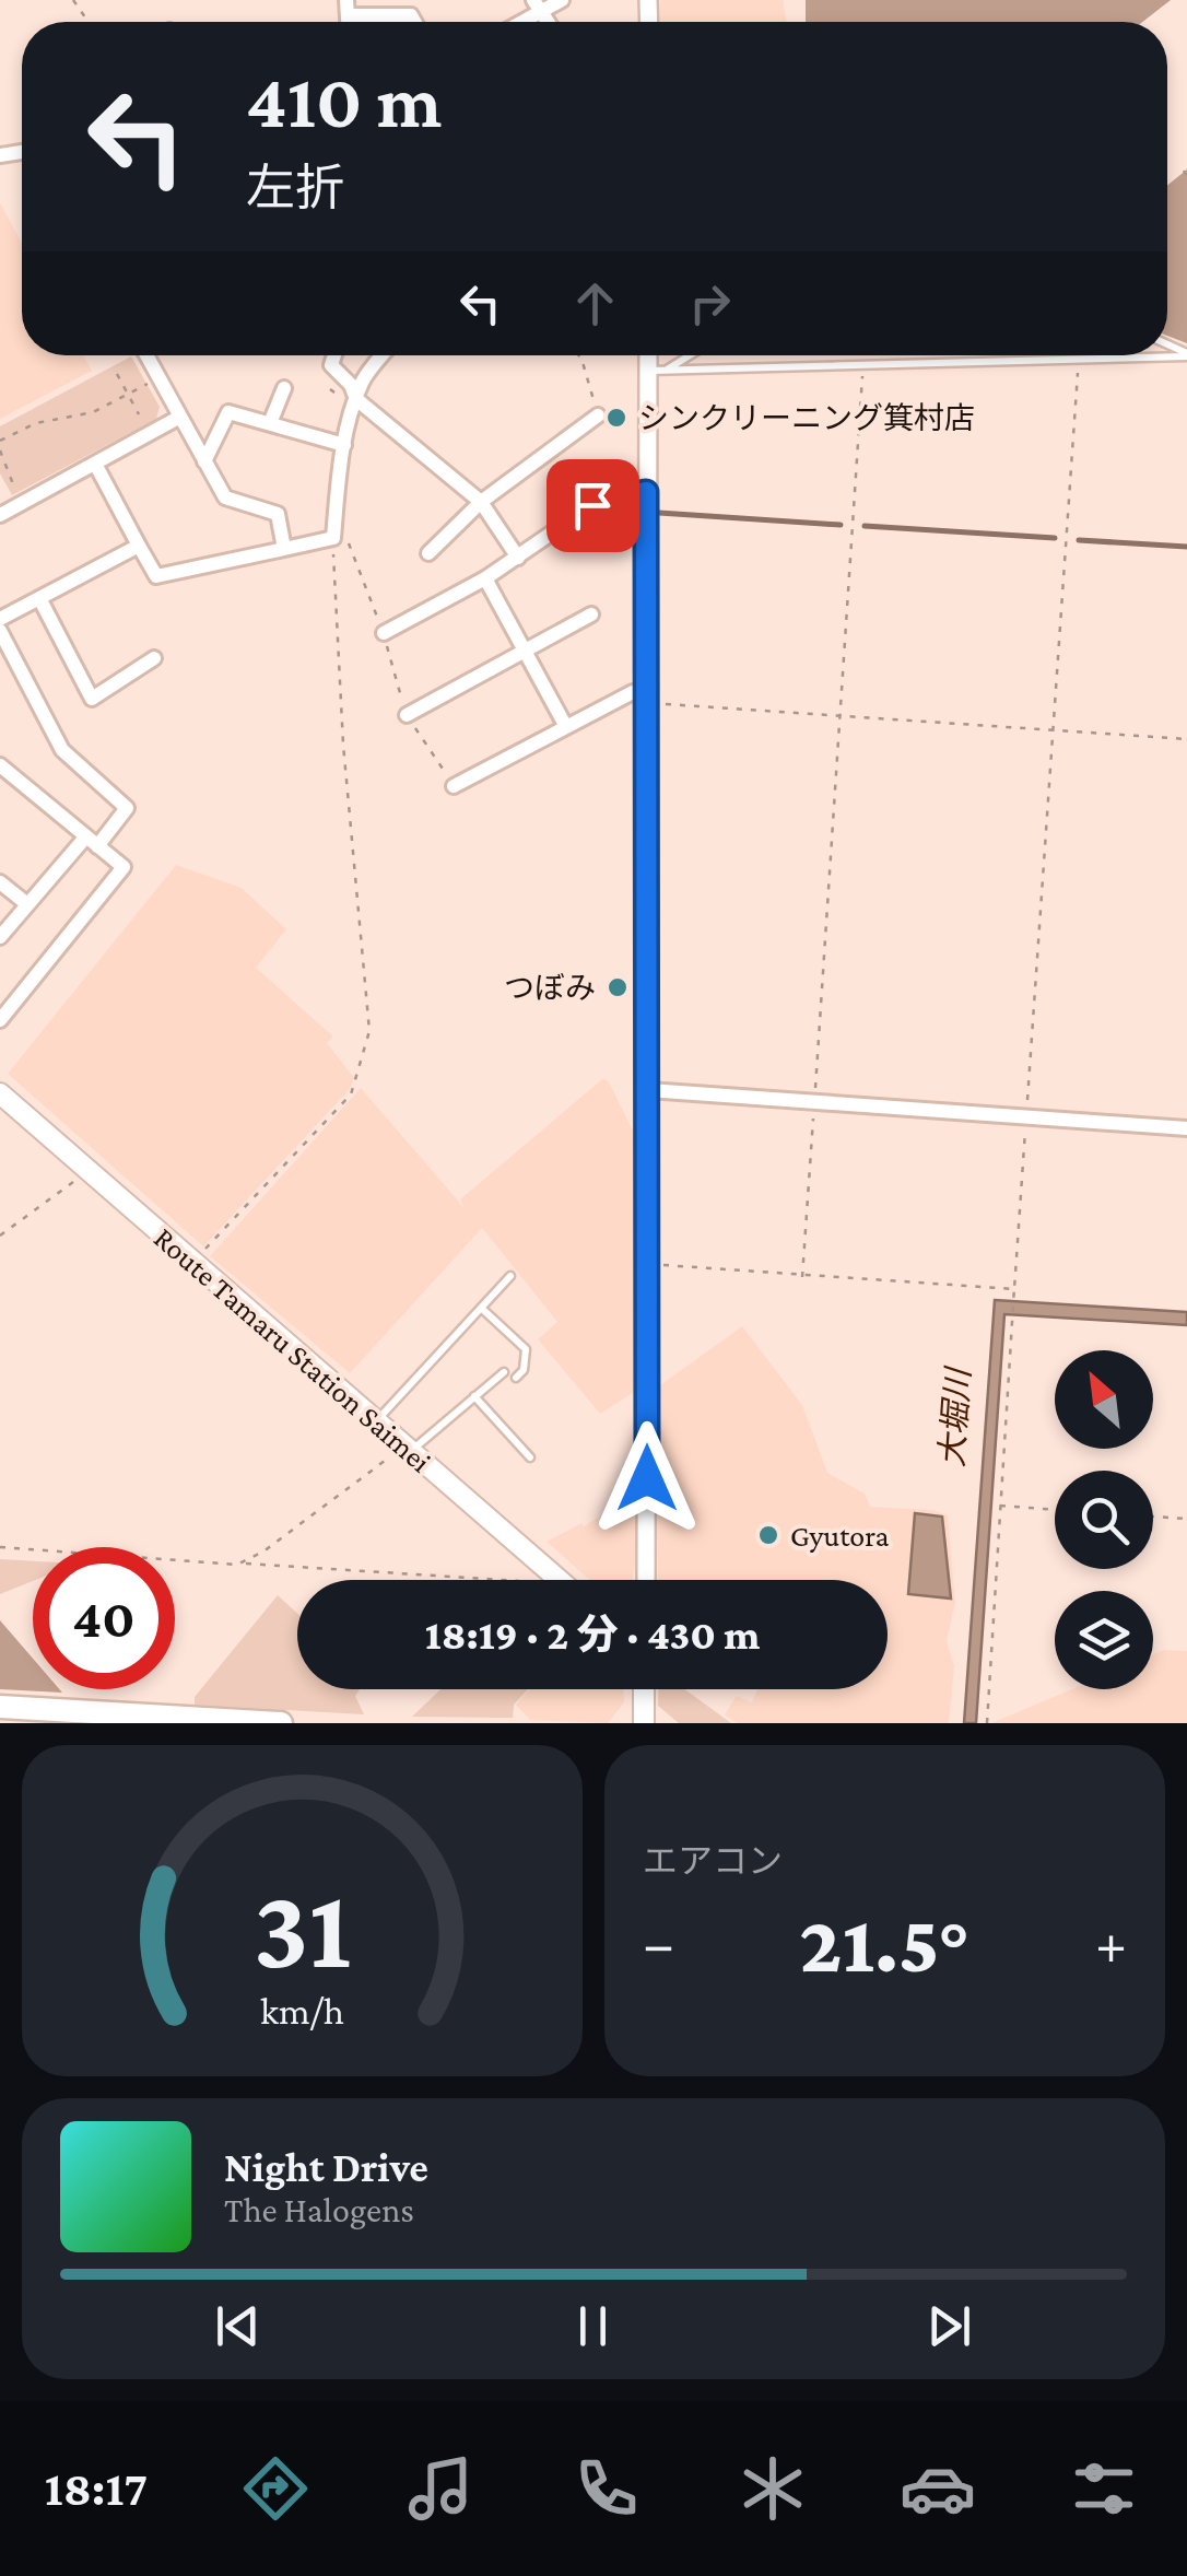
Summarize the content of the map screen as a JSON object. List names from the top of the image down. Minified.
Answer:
{"streets":{"main road":["Route Tamaru Station Saimei"]},"water":["大堀川"],"places":["シンクリーニング箕村店","つぼみ","Gyutora"],"north":"top left","page":{"turn":["410 m","左折"],"limit":"40","trip":"18:19 · 2 分 · 430 m","tile":"エアコン","heat":["−","21.5°","+"],"song":["Night Drive","The Halogens"],"tabs":"18:17","gauge":["31","km/h"]}}
